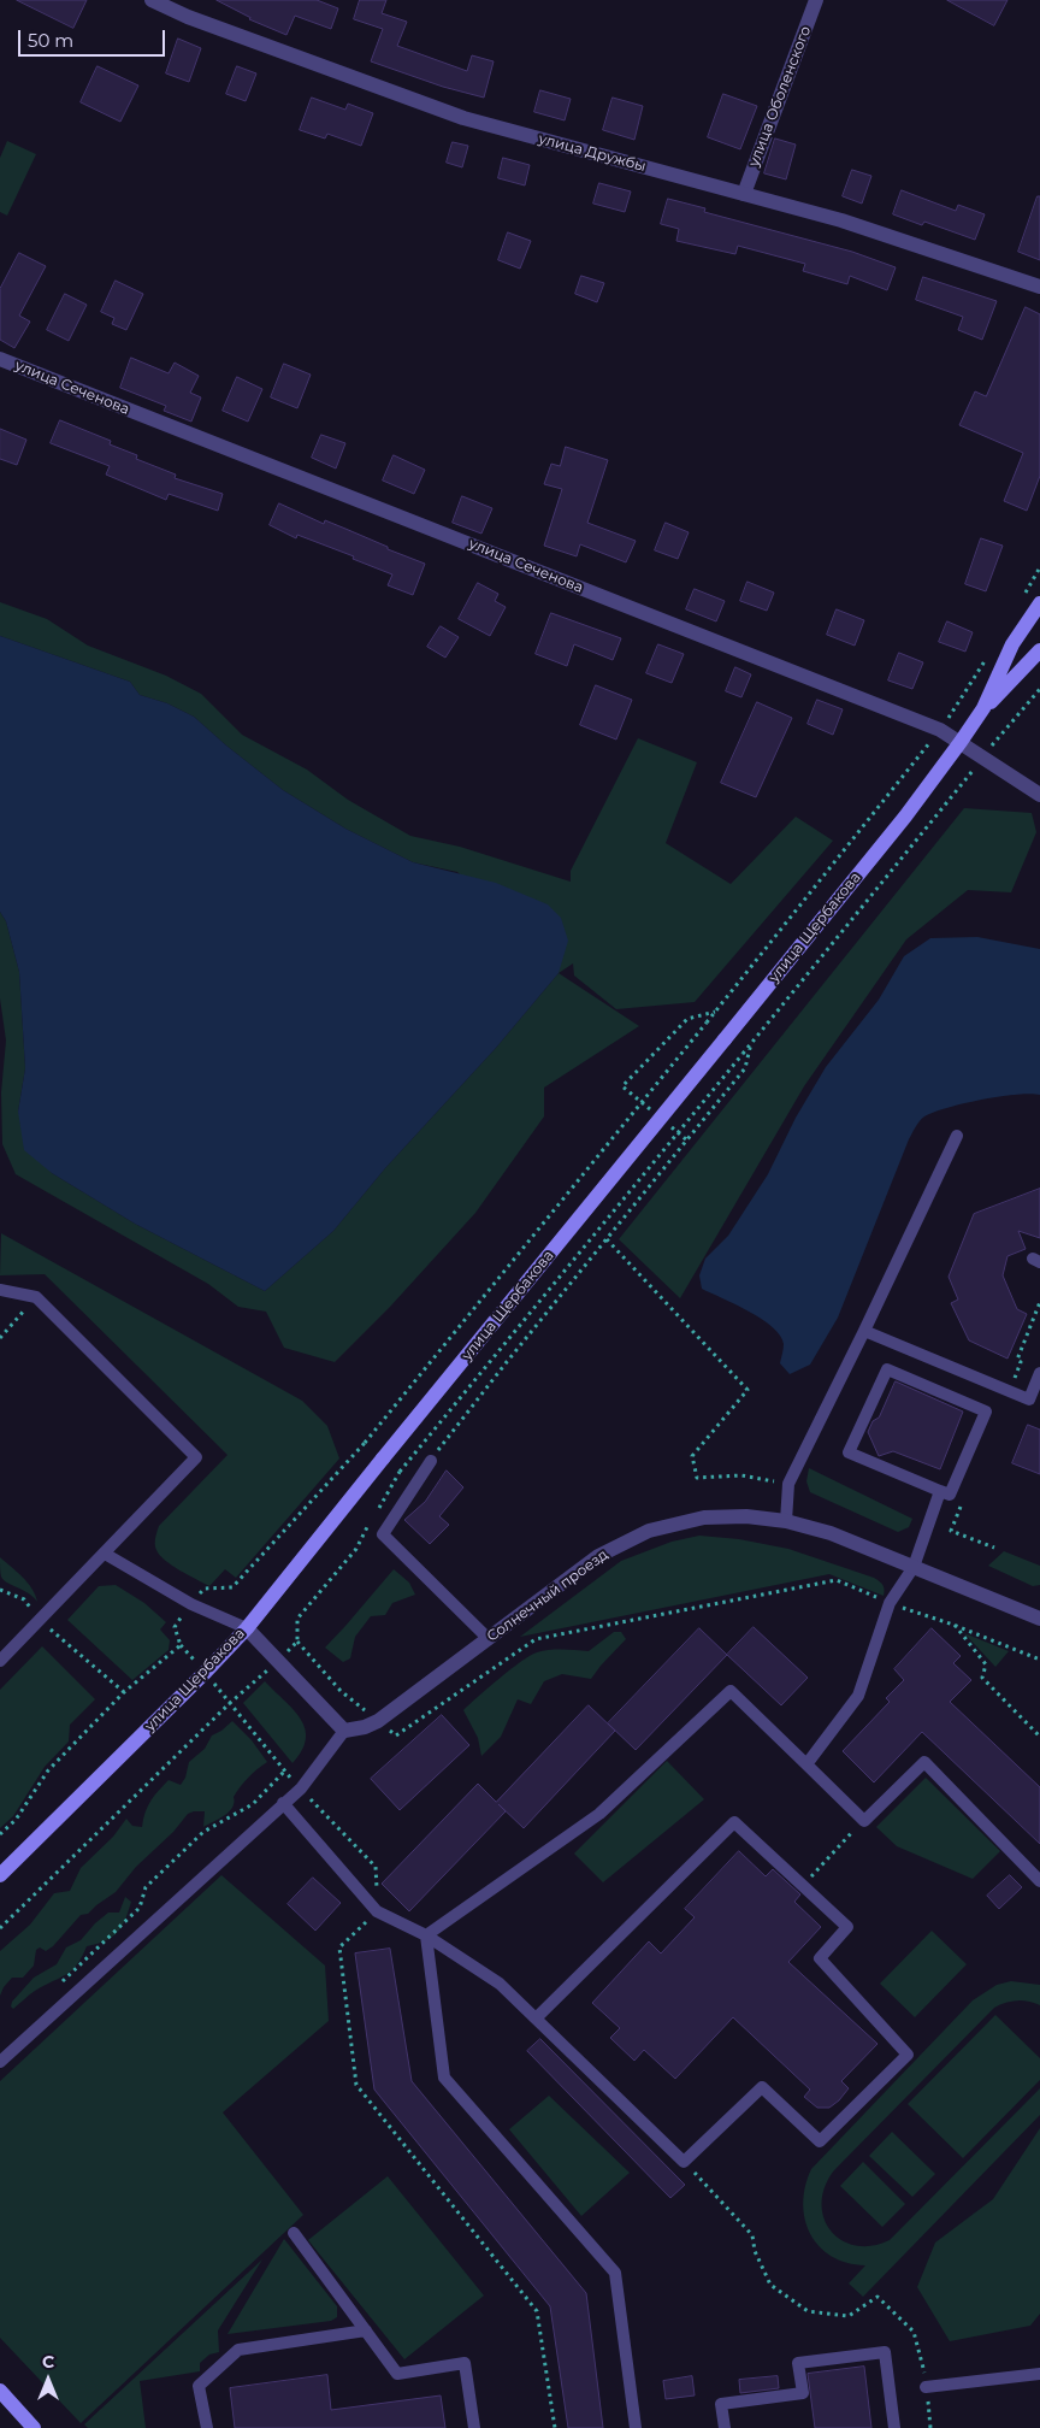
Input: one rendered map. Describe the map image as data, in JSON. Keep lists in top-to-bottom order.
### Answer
{
  "streets": {
    "main road": ["улица Щербакова"],
    "street": [
      "улица Оболенского",
      "улица Дружбы",
      "улица Сеченова",
      "Солнечный проезд"
    ]
  },
  "crossings": [
    ["улица Оболенского", "улица Дружбы"],
    ["улица Сеченова", "улица Щербакова"]
  ],
  "scale_bar": "50 m",
  "north": "top"
}
